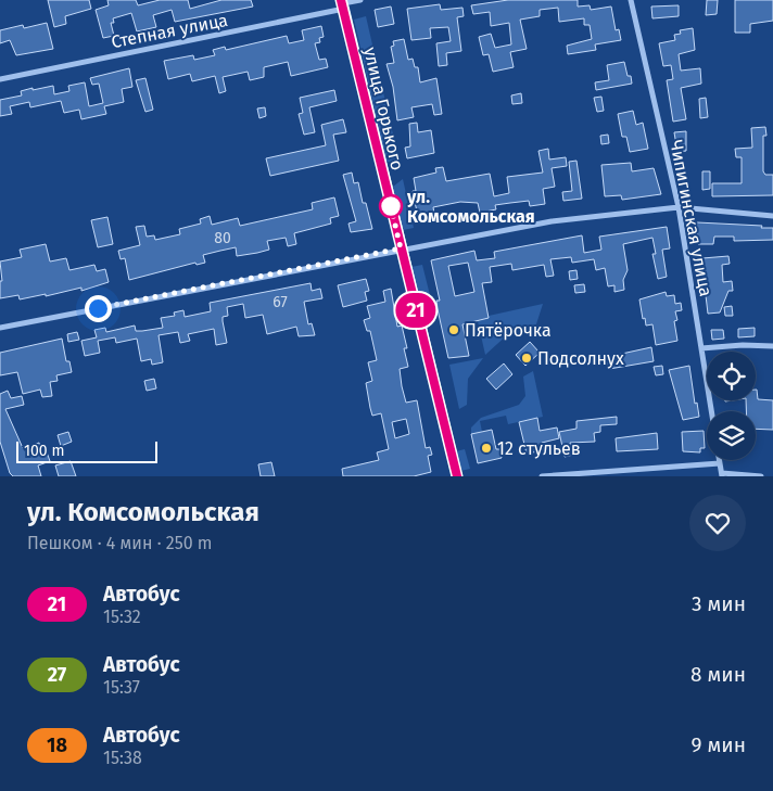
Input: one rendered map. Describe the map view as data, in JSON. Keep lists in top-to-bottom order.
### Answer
{
  "streets": {
    "main road": ["улица Горького"],
    "street": ["Степная улица", "Чипигинская улица"]
  },
  "crossings": [
    ["Степная улица", "улица Горького"]
  ],
  "places": [
    "ул. Комсомольская",
    "Пятёрочка",
    "Подсолнух",
    "12 стульев"
  ],
  "lines": ["bus line 21"],
  "house_numbers": ["80", "67"],
  "scale_bar": "100 m",
  "page": {
    "on_map": "21",
    "scale": "100 m",
    "heading": ["ул. Комсомольская", "Пешком · 4 мин · 250 m"],
    "list": [
      {
        "mark": "21",
        "name": "Автобус",
        "note": "15:32",
        "value": "3 мин"
      },
      {
        "mark": "27",
        "name": "Автобус",
        "note": "15:37",
        "value": "8 мин"
      },
      {
        "mark": "18",
        "name": "Автобус",
        "note": "15:38",
        "value": "9 мин"
      }
    ]
  }
}
